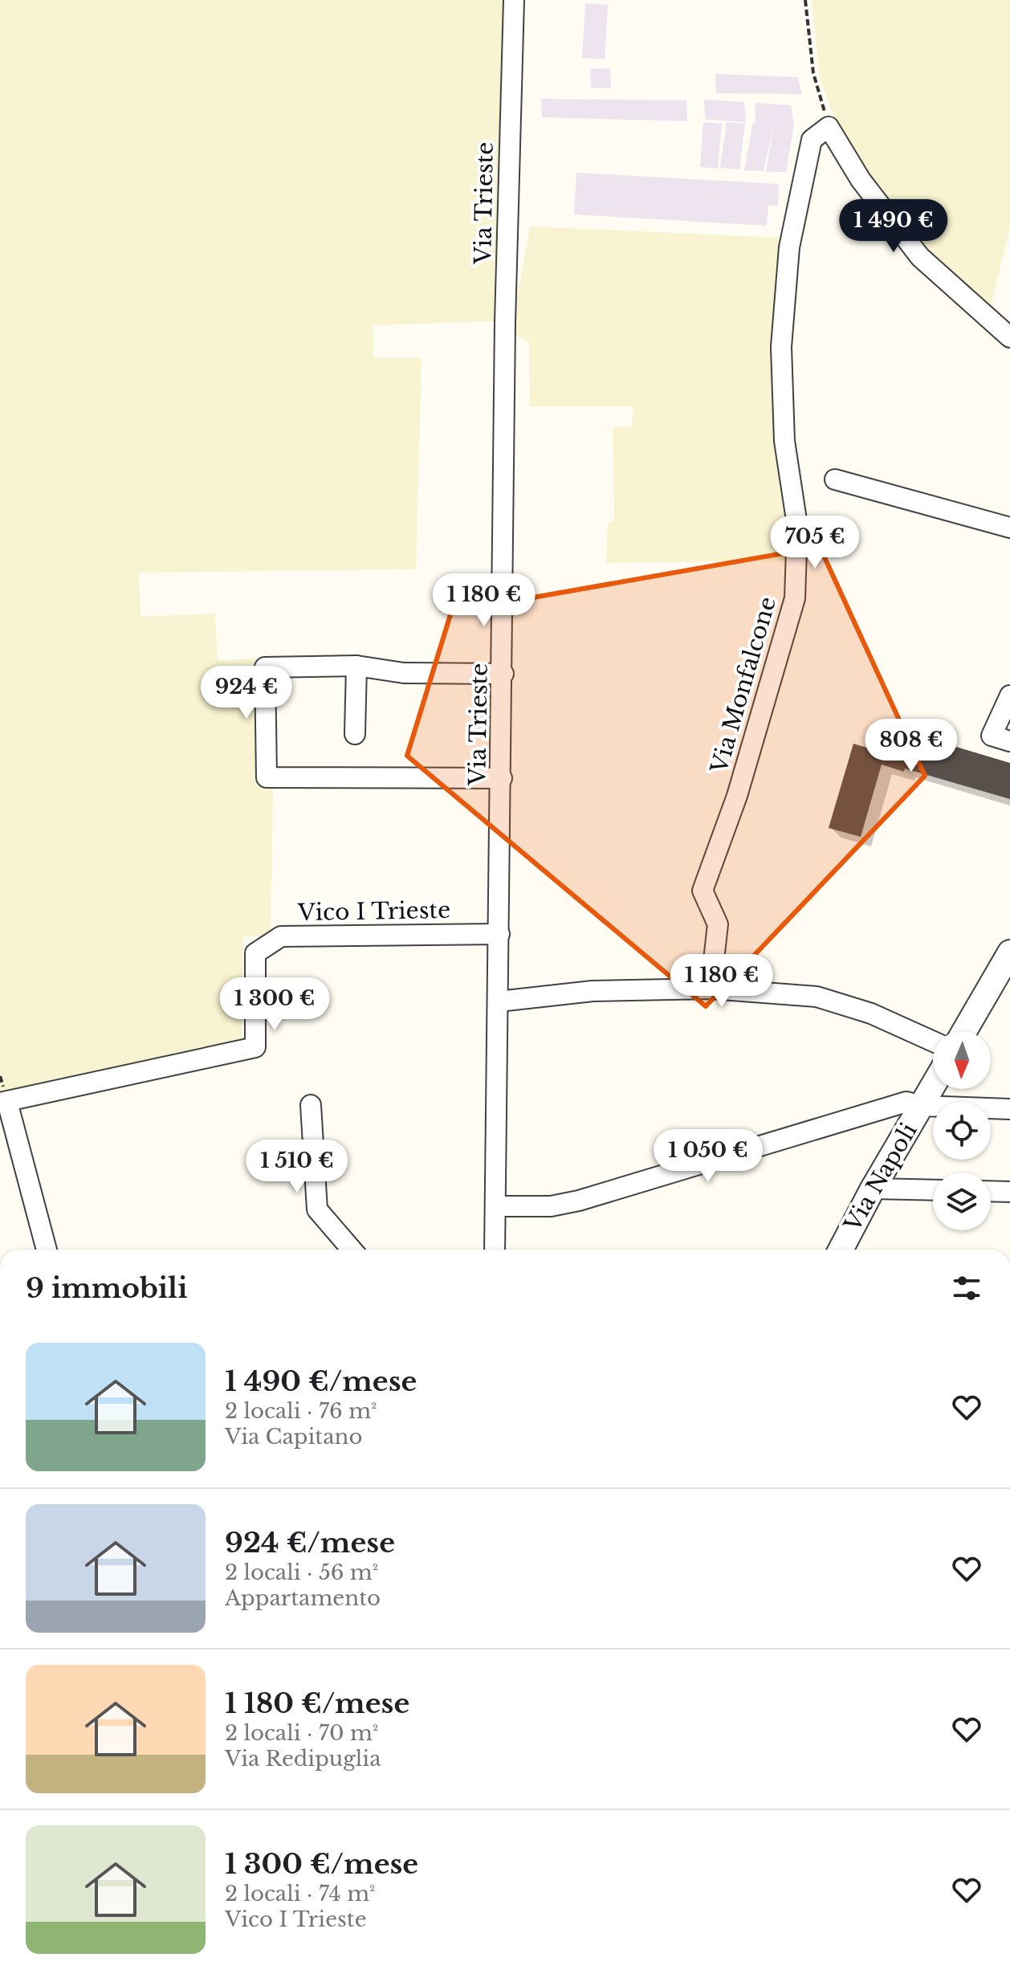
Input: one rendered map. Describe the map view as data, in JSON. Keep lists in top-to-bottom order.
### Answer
{
  "streets": {
    "street": [
      "Via Trieste",
      "Via Monfalcone",
      "Vico I Trieste",
      "Via Napoli"
    ]
  },
  "crossings": [
    ["Via Trieste", "Vico I Trieste"]
  ],
  "north": "bottom",
  "page": {
    "price": [
      "1 490 €",
      "705 €",
      "1 180 €",
      "924 €",
      "808 €",
      "1 180 €",
      "1 300 €",
      "1 050 €",
      "1 510 €"
    ],
    "heading": "9 immobili",
    "list": [
      {
        "name": "1 490 €/mese",
        "note": "2 locali · 76 m² · Via Capitano"
      },
      {
        "name": "924 €/mese",
        "note": "2 locali · 56 m² · Appartamento"
      },
      {
        "name": "1 180 €/mese",
        "note": "2 locali · 70 m² · Via Redipuglia"
      },
      {
        "name": "1 300 €/mese",
        "note": "2 locali · 74 m² · Vico I Trieste"
      }
    ]
  }
}
